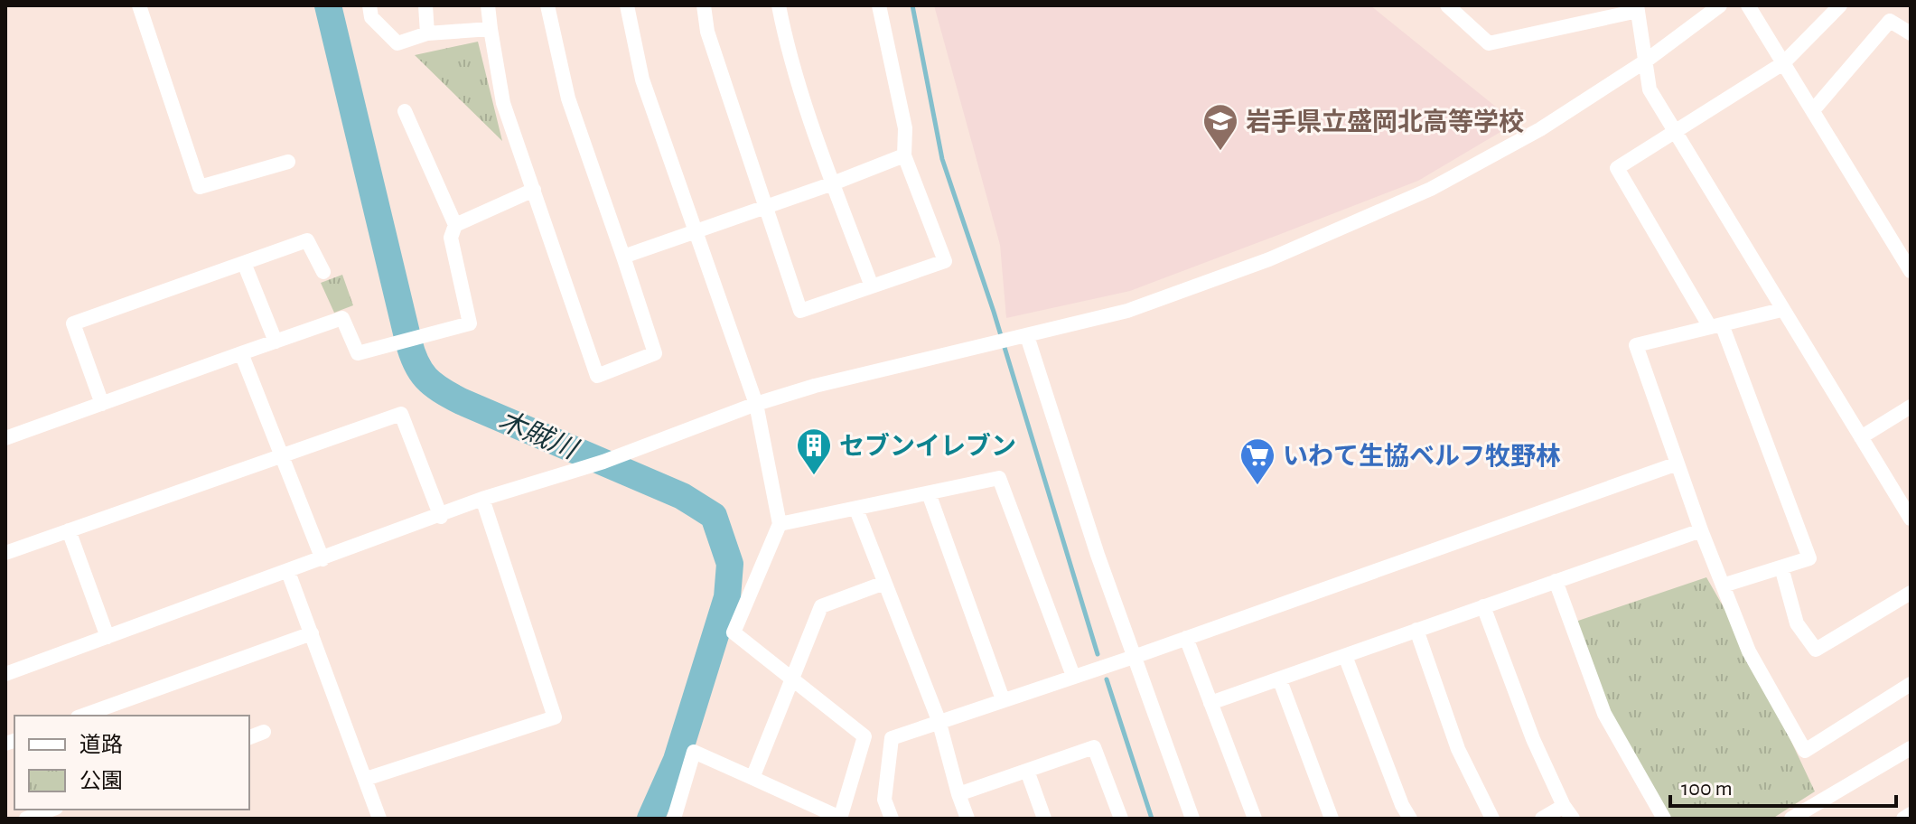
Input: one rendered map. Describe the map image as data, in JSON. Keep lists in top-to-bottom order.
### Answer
{
  "water": ["木賊川"],
  "places": {
    "school or university": ["岩手県立盛岡北高等学校"],
    "building": ["セブンイレブン"],
    "supermarket": ["いわて生協ベルフ牧野林"]
  },
  "legend": ["道路", "公園"],
  "scale_bar": "100 m"
}
